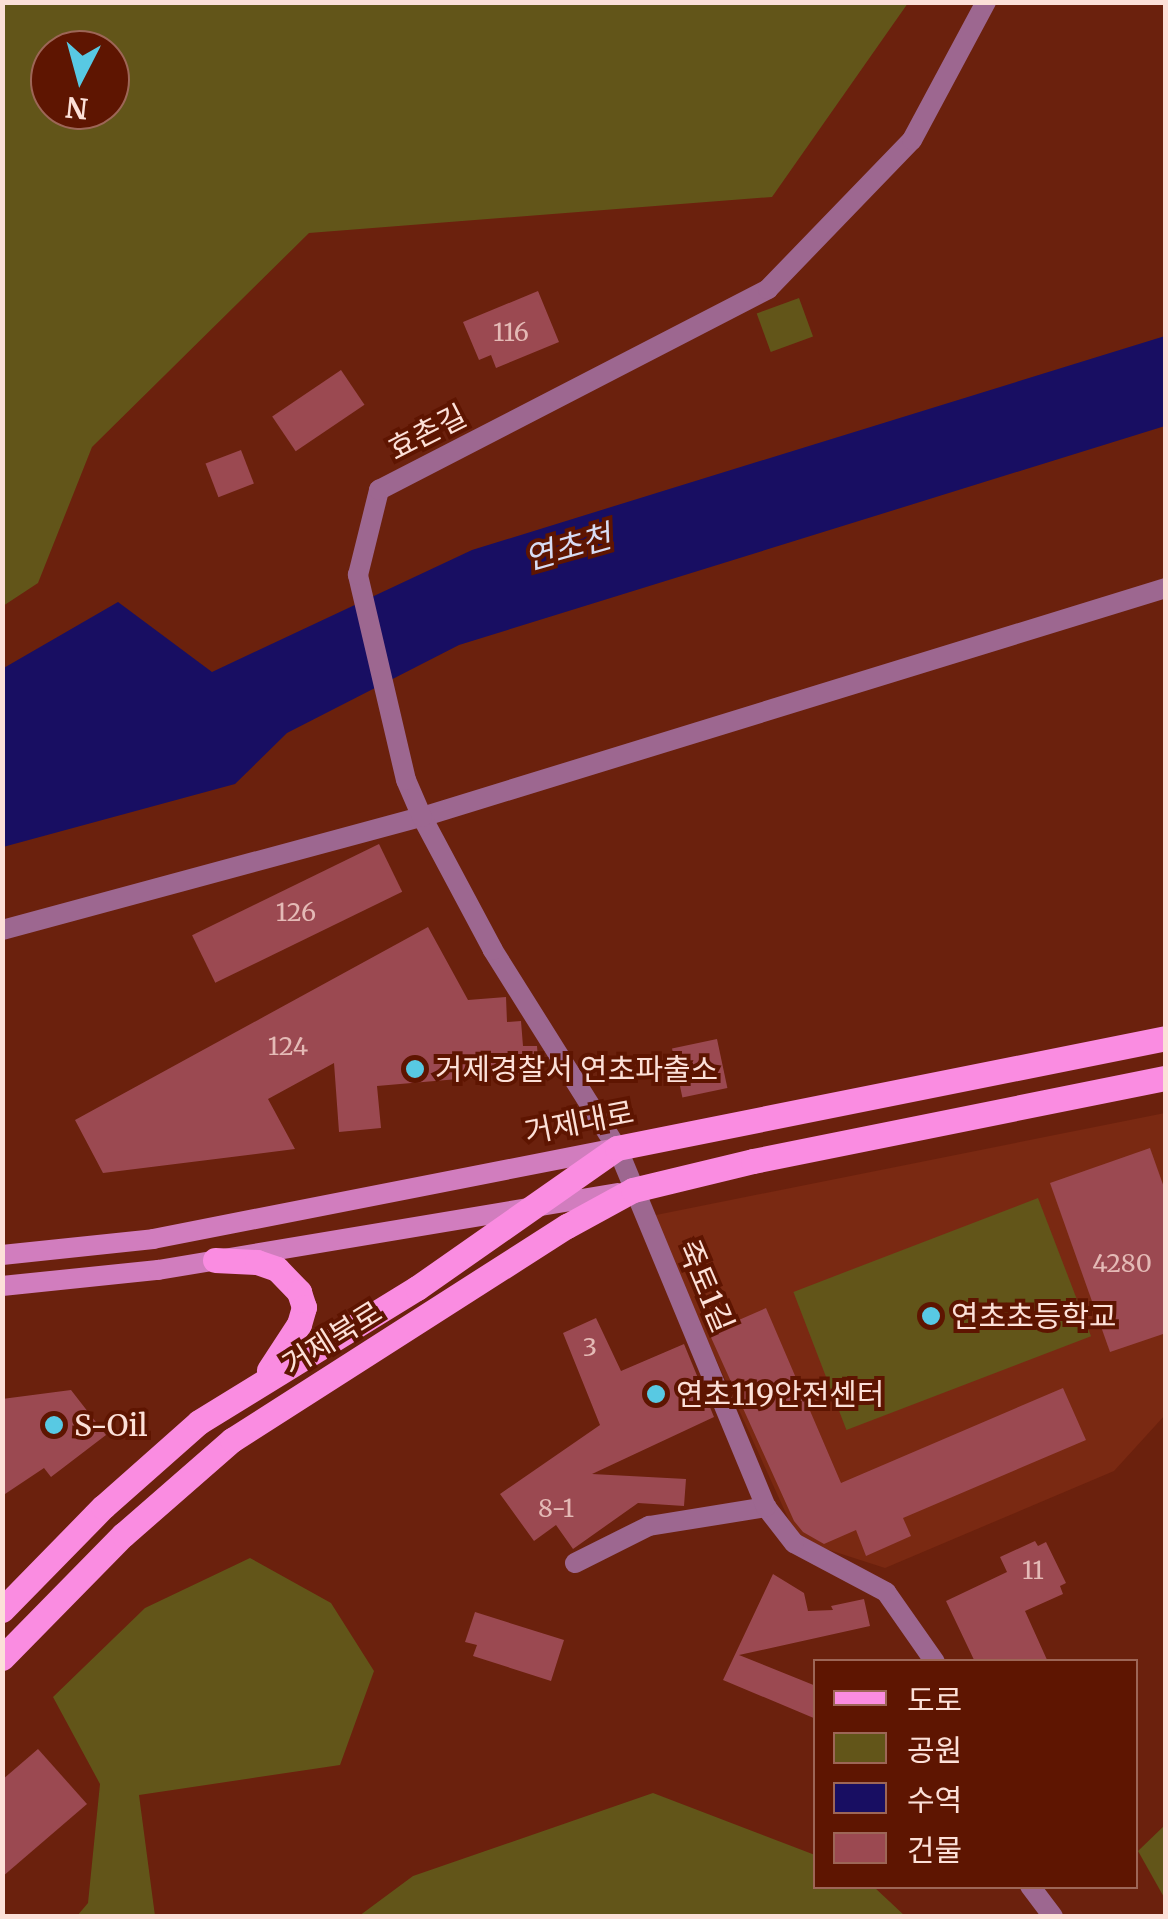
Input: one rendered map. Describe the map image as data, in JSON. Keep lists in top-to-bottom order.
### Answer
{
  "streets": {
    "main road": ["거제대로", "거제북로"],
    "street": ["효촌길", "죽토1길"]
  },
  "crossings": [
    ["효촌길", "거제대로"],
    ["효촌길", "죽토1길"],
    ["효촌길", "거제북로"],
    ["거제대로", "죽토1길"],
    ["거제대로", "거제북로"],
    ["죽토1길", "거제북로"]
  ],
  "water": ["연초천"],
  "places": [
    "거제경찰서 연초파출소",
    "연초초등학교",
    "연초119안전센터",
    "S-Oil"
  ],
  "house_numbers": [
    "116",
    "126",
    "124",
    "4280",
    "3",
    "8-1",
    "11"
  ],
  "legend": [
    "도로",
    "공원",
    "수역",
    "건물"
  ],
  "north": "bottom"
}
